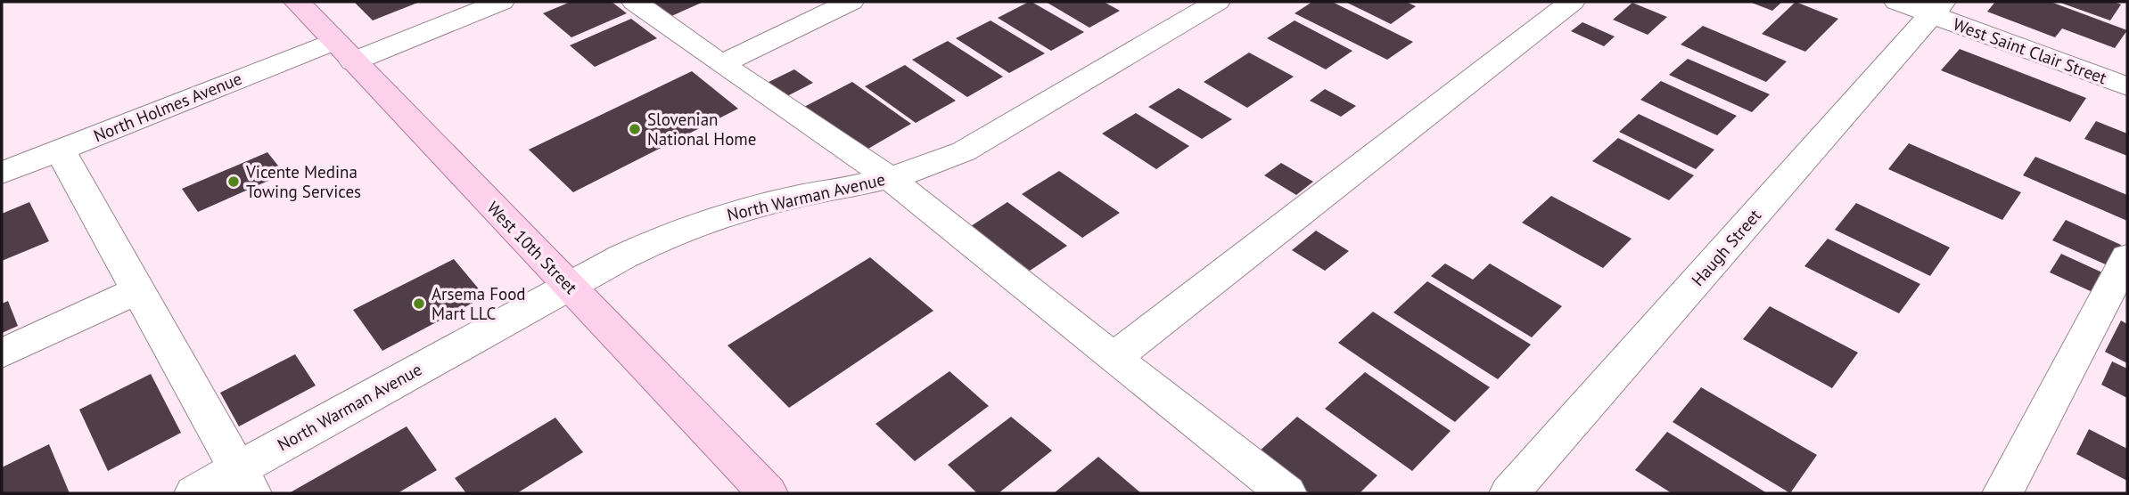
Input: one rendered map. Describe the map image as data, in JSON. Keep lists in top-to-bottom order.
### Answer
{
  "streets": {
    "main road": ["West 10th Street"],
    "street": [
      "West Saint Clair Street",
      "North Holmes Avenue",
      "North Warman Avenue",
      "Haugh Street"
    ]
  },
  "crossings": [
    ["West Saint Clair Street", "Haugh Street"],
    ["North Holmes Avenue", "West 10th Street"],
    ["North Warman Avenue", "West 10th Street"]
  ],
  "places": ["Slovenian National Home", "Vicente Medina Towing Services", "Arsema Food Mart LLC"]
}
